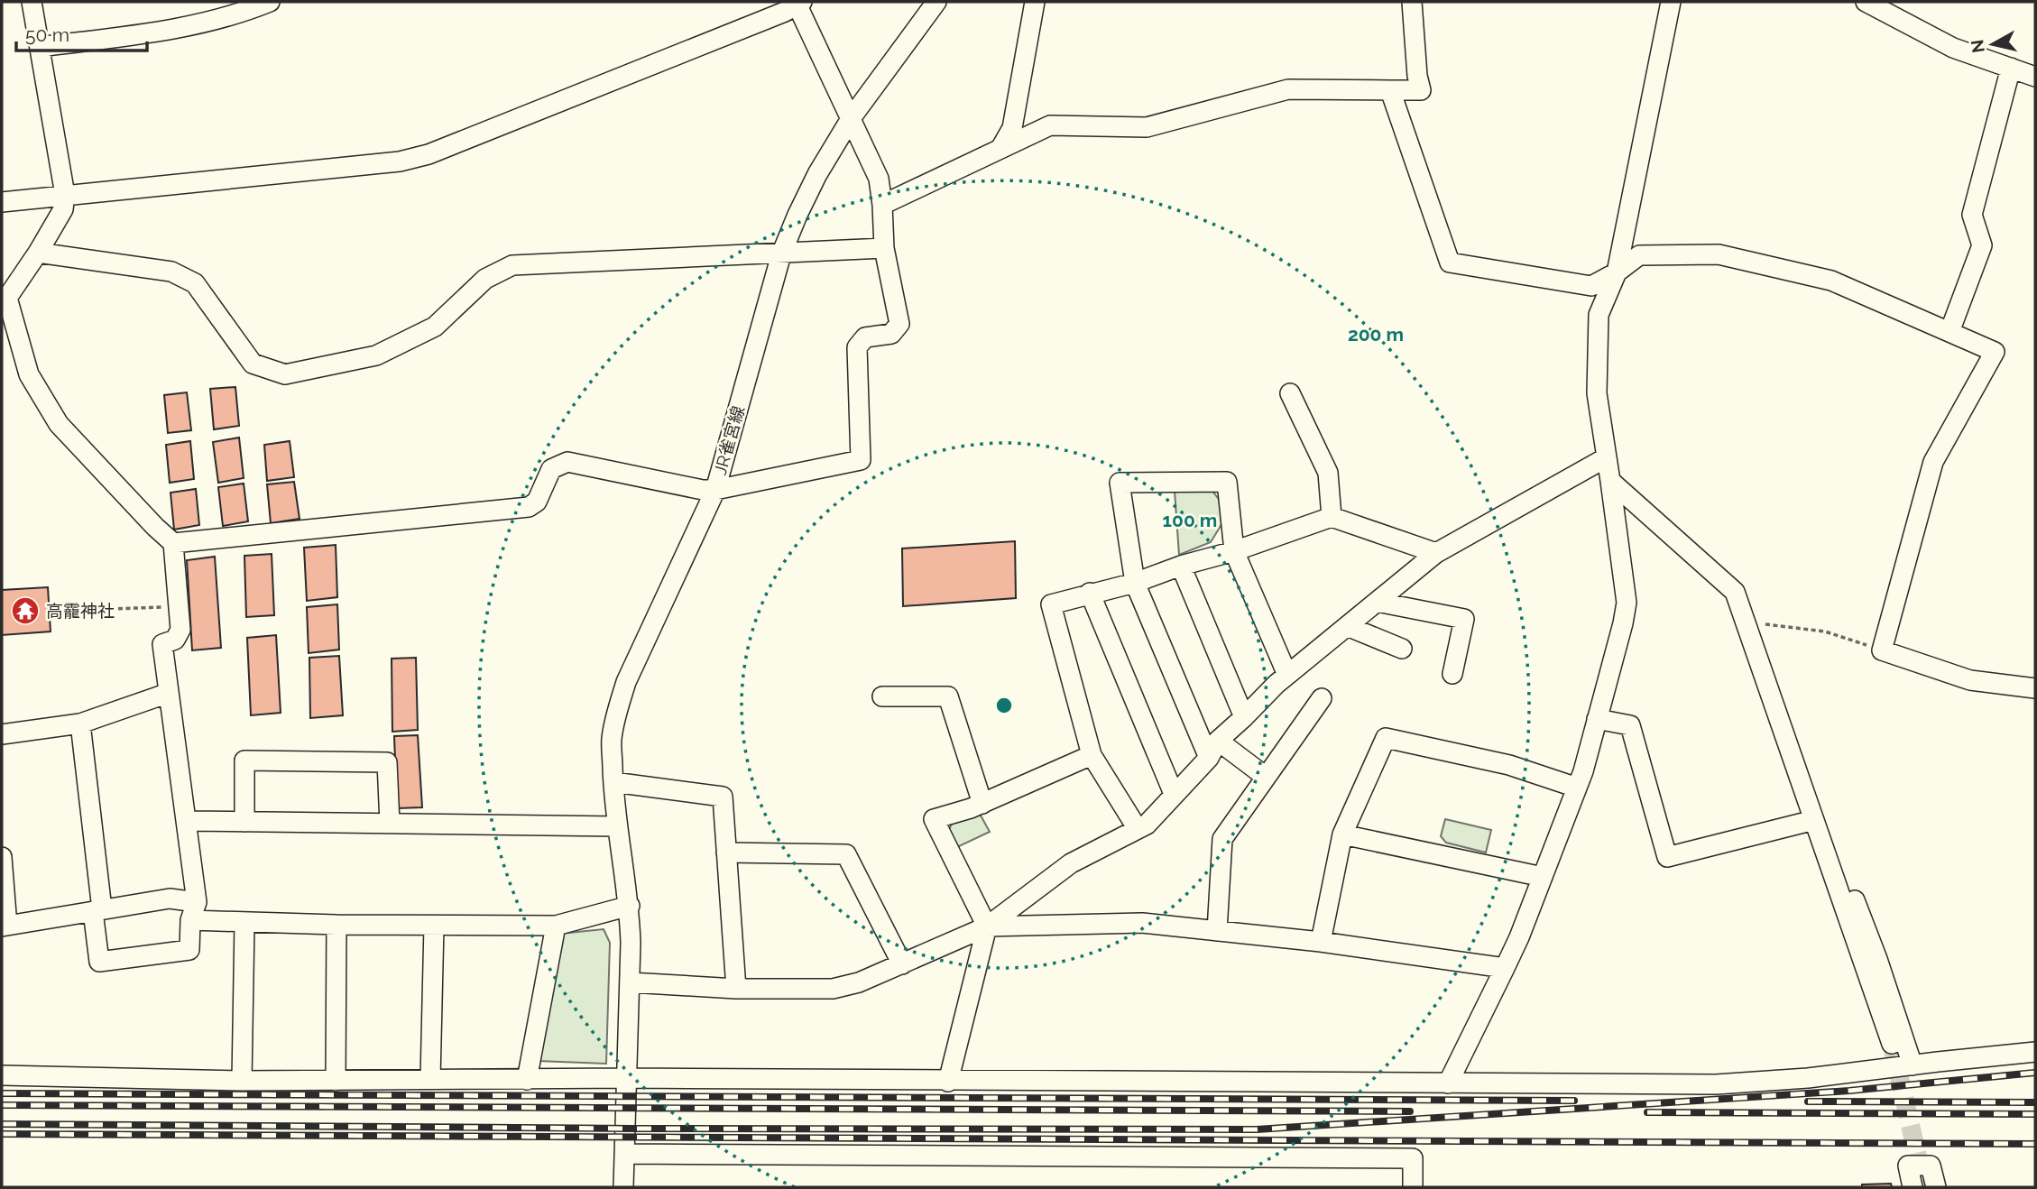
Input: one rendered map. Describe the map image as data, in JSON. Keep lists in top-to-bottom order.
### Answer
{
  "streets": {
    "street": ["JR雀宮線"]
  },
  "places": {
    "temple": ["高靇神社"]
  },
  "scale_bar": "50 m",
  "north": "left",
  "rings": ["200 m", "100 m"]
}
